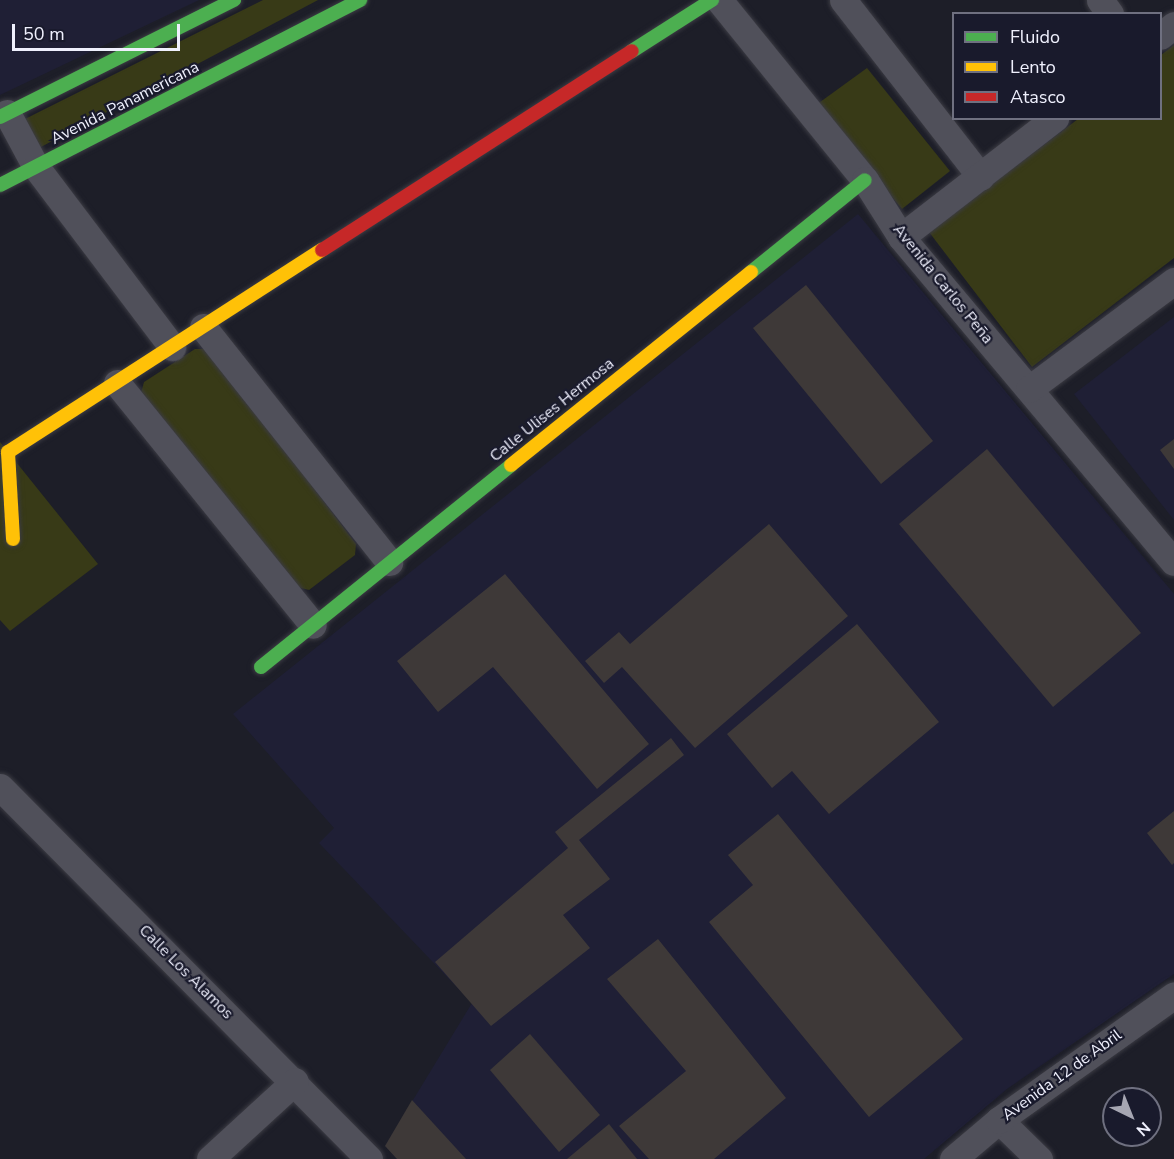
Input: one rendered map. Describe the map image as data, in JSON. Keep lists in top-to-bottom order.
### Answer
{
  "streets": {
    "street": [
      "Avenida Panamericana",
      "Avenida Carlos Peña",
      "Calle Ulises Hermosa",
      "Calle Los Alamos",
      "Avenida 12 de Abril"
    ]
  },
  "crossings": [
    ["Avenida Carlos Peña", "Calle Ulises Hermosa"]
  ],
  "legend": ["Fluido", "Lento", "Atasco"],
  "scale_bar": "50 m",
  "north": "bottom right"
}
